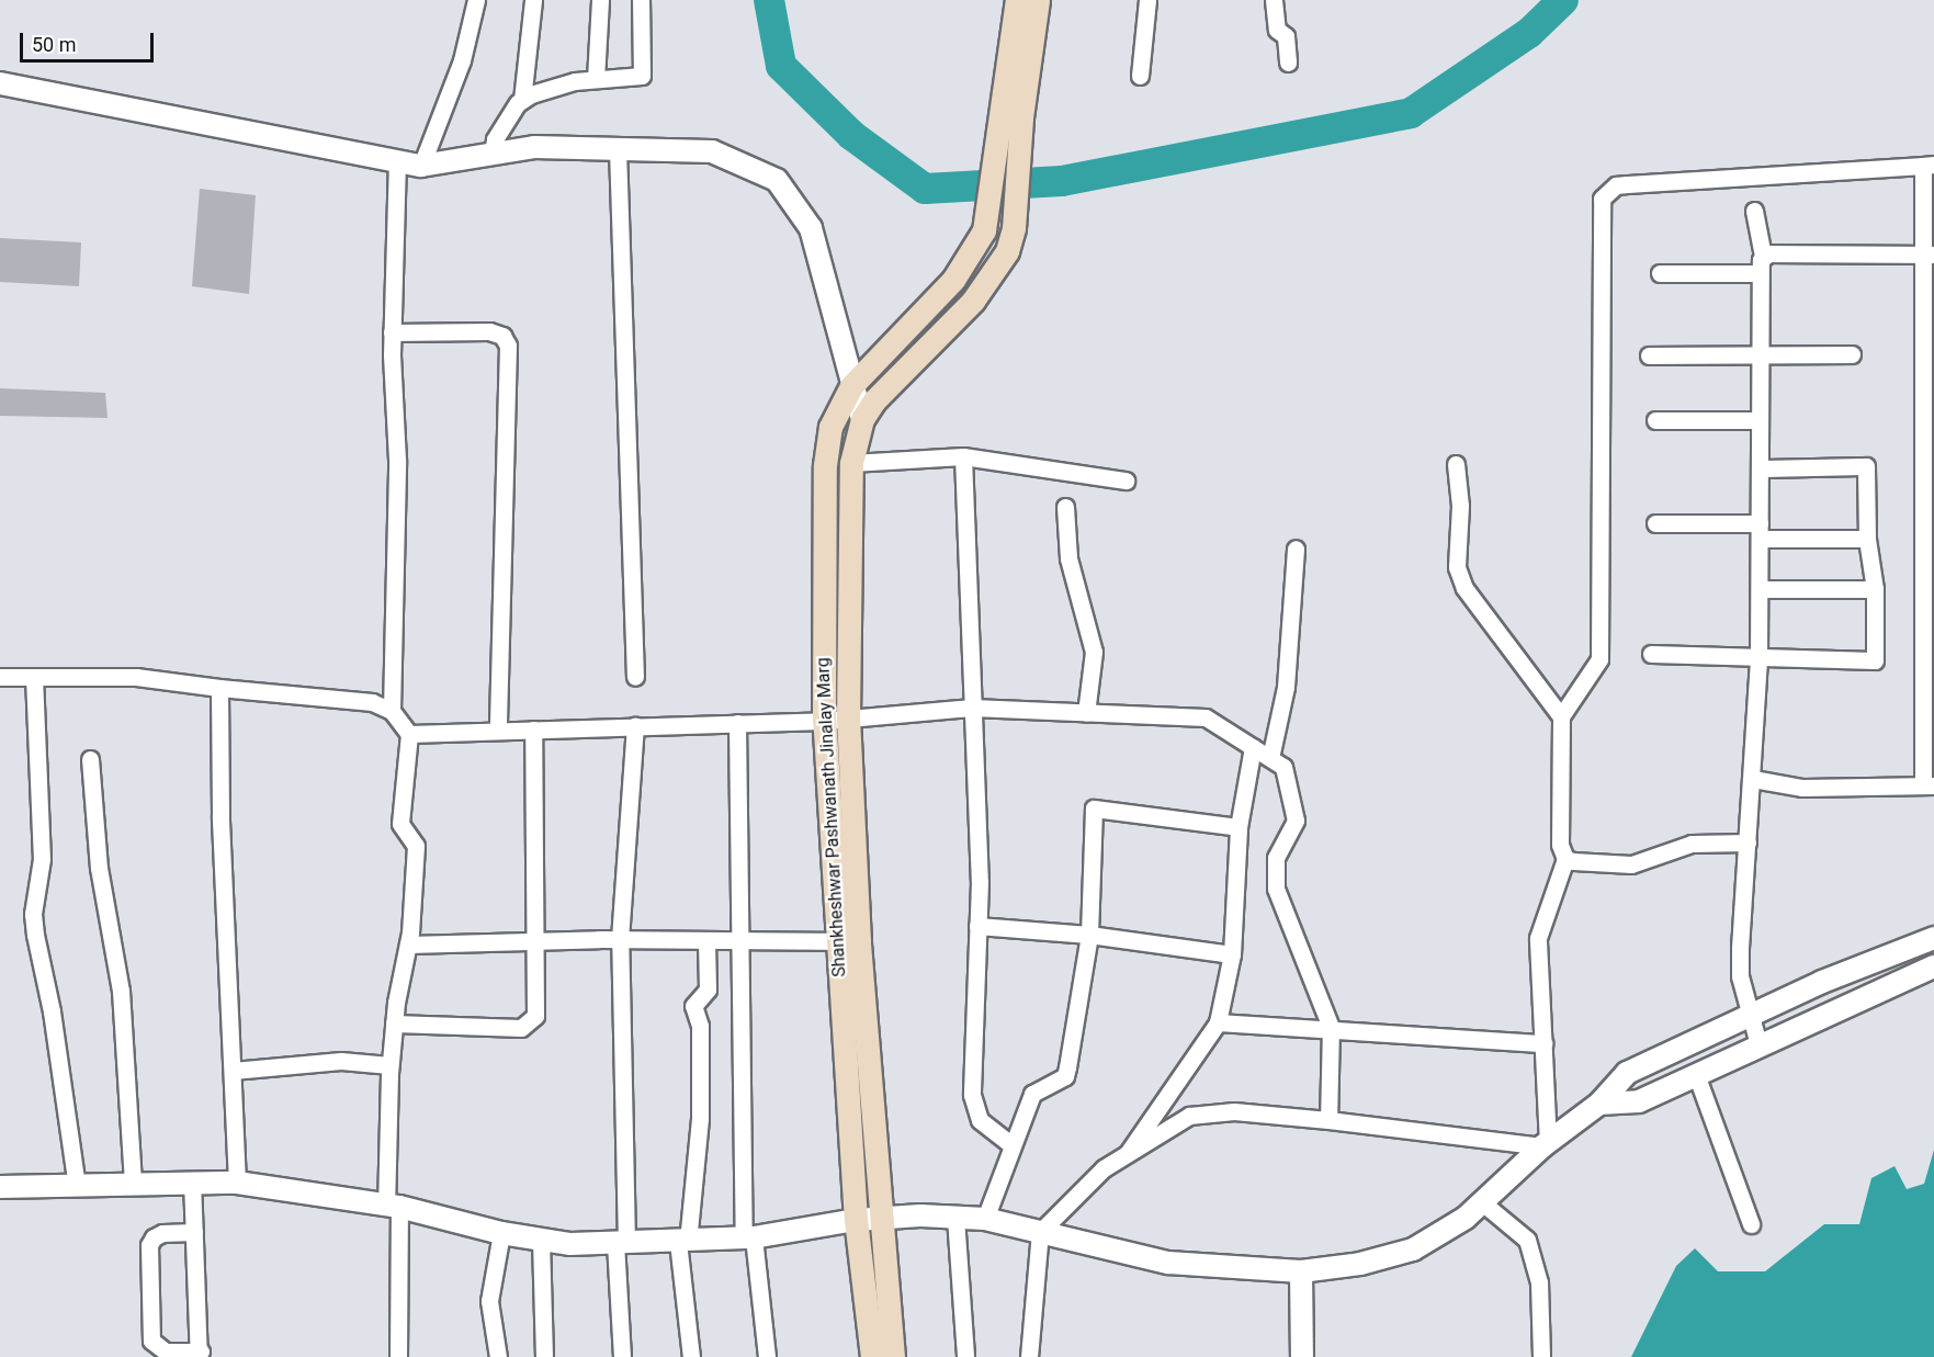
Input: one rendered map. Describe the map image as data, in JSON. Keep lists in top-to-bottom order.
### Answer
{
  "streets": {
    "main road": ["Shankheshwar Pashwanath Jinalay Marg"]
  },
  "scale_bar": "50 m"
}
